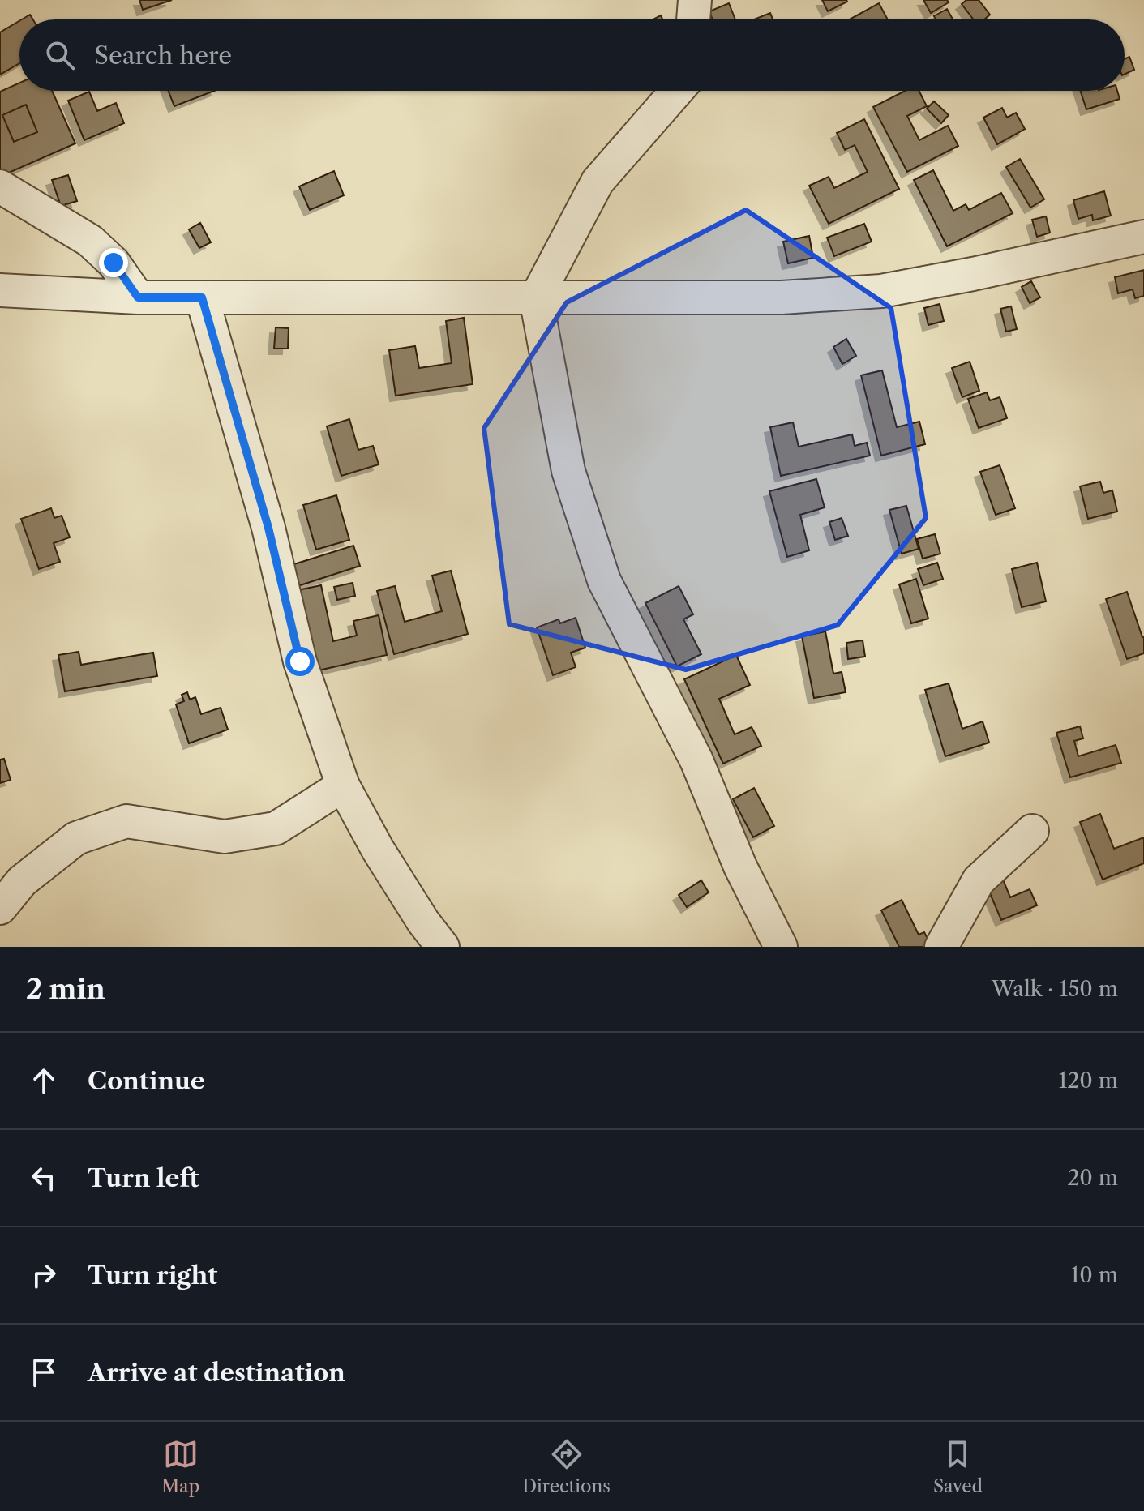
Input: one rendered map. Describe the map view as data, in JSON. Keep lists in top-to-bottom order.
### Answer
{
  "page": {
    "search": "Search here",
    "heading": ["2 min", "Walk · 150 m"],
    "list": [
      ["Continue", "120 m"],
      ["Turn left", "20 m"],
      ["Turn right", "10 m"],
      "Arrive at destination"
    ],
    "nav": ["Map", "Directions", "Saved"]
  }
}
